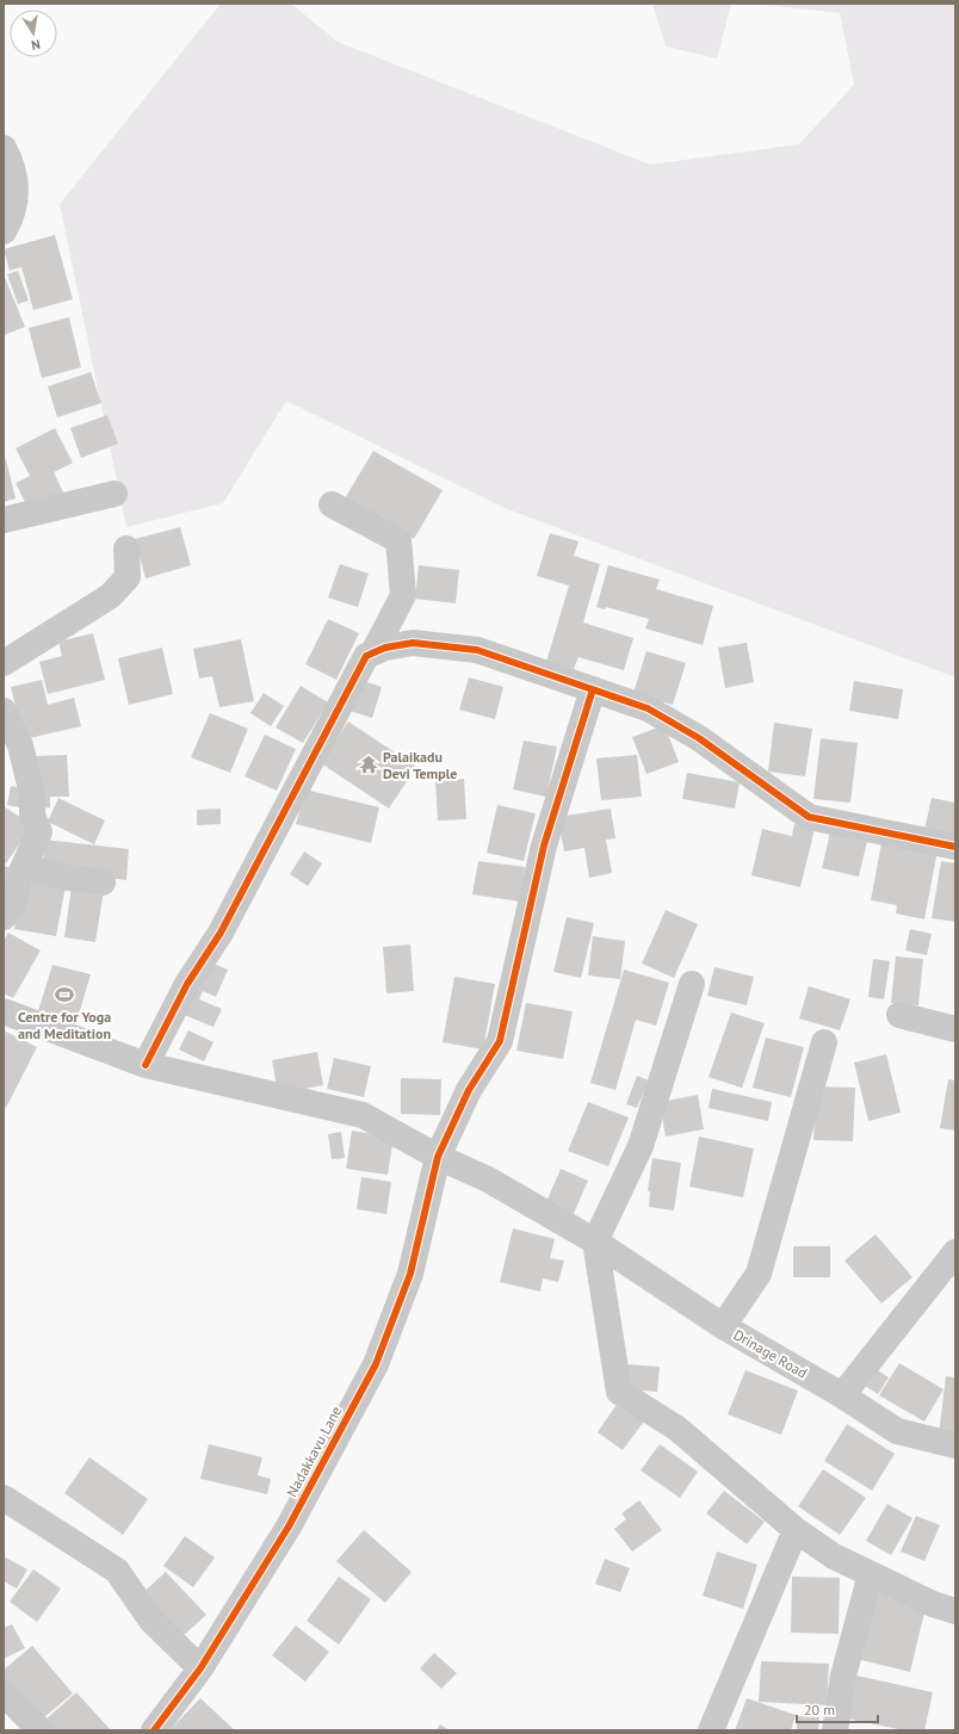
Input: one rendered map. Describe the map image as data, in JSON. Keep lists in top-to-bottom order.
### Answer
{
  "streets": {
    "street": ["Drinage Road", "Nadakkavu Lane"]
  },
  "crossings": [
    ["Drinage Road", "Nadakkavu Lane"]
  ],
  "places": {
    "temple": ["Palaikadu Devi Temple"],
    "sports": ["Centre for Yoga and Meditation"]
  },
  "scale_bar": "20 m",
  "north": "bottom"
}
